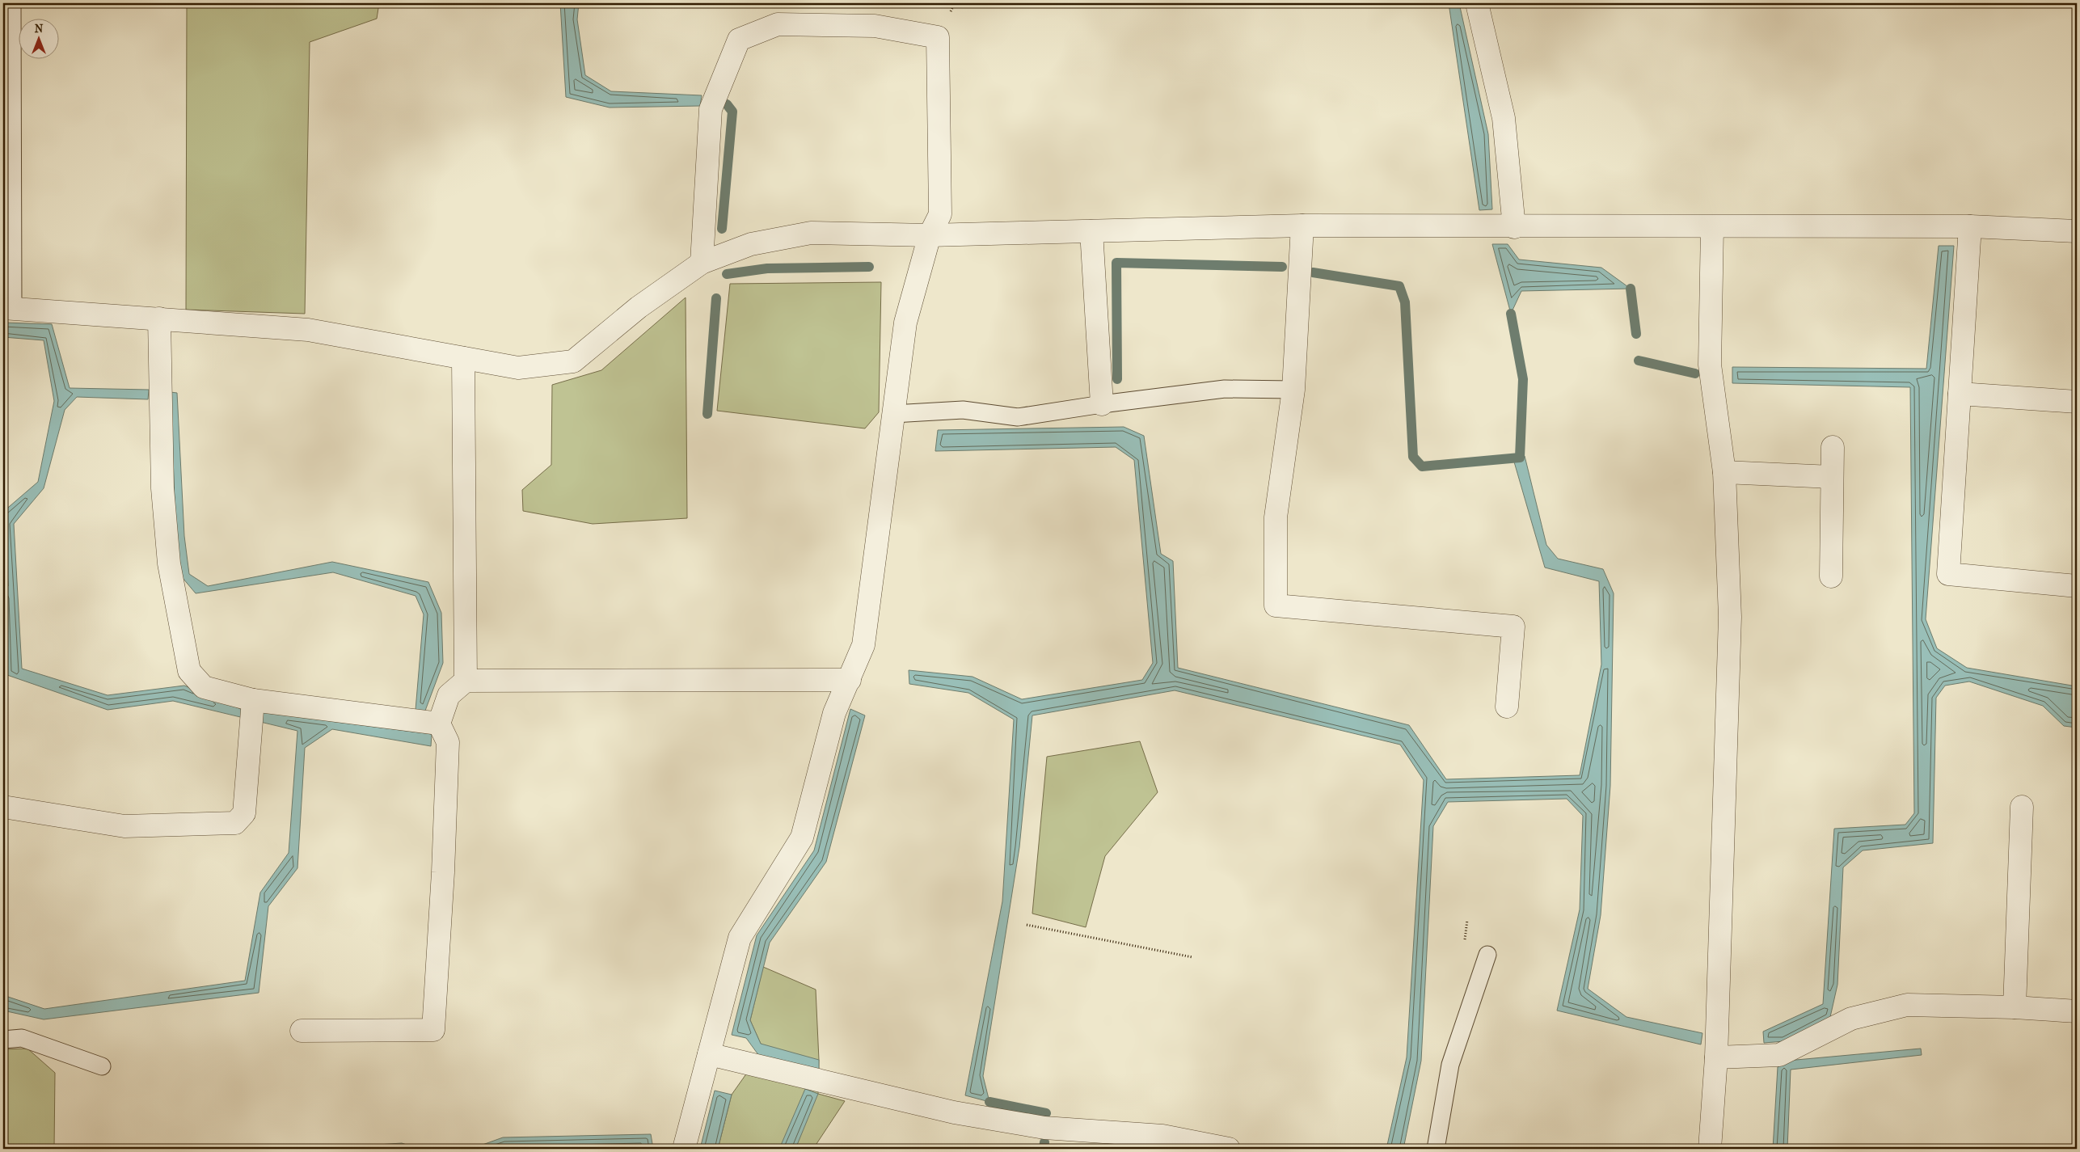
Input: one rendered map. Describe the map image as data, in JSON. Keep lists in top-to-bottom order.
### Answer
{
  "north": "top"
}
